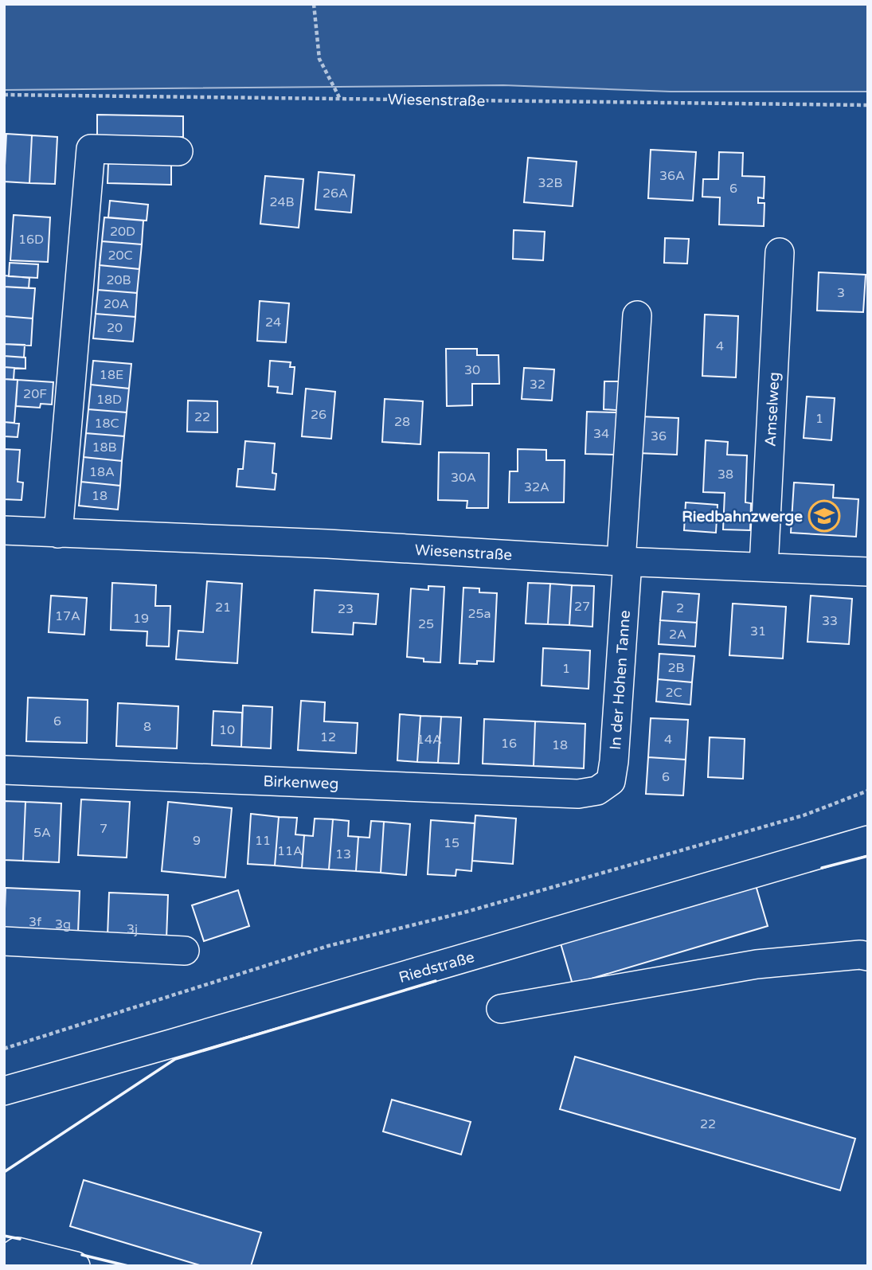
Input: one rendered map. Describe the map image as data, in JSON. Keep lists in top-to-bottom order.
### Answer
{
  "streets": {
    "street": [
      "Wiesenstraße",
      "Amselweg",
      "In der Hohen Tanne",
      "Birkenweg",
      "Riedstraße"
    ]
  },
  "crossings": [
    ["Wiesenstraße", "Amselweg"],
    ["Wiesenstraße", "In der Hohen Tanne"],
    ["In der Hohen Tanne", "Birkenweg"]
  ],
  "places": {
    "school or university": ["Riedbahnzwerge"]
  },
  "house_numbers": [
    "36A",
    "32B",
    "6",
    "26A",
    "24B",
    "20D",
    "16D",
    "20C",
    "20B",
    "3",
    "20A",
    "24",
    "20",
    "4",
    "30",
    "18E",
    "32",
    "20F",
    "18D",
    "26",
    "22",
    "1",
    "28",
    "18C",
    "34",
    "36",
    "18B",
    "18A",
    "38",
    "30A",
    "32A",
    "18",
    "27",
    "21",
    "2",
    "23",
    "25a",
    "17A",
    "19",
    "33",
    "25",
    "31",
    "2A",
    "2B",
    "1",
    "2C",
    "6",
    "8",
    "10",
    "12",
    "14A",
    "4",
    "16",
    "18",
    "6",
    "7",
    "5A",
    "9",
    "11",
    "15",
    "11A",
    "13",
    "3f",
    "3g",
    "3j",
    "22"
  ]
}
